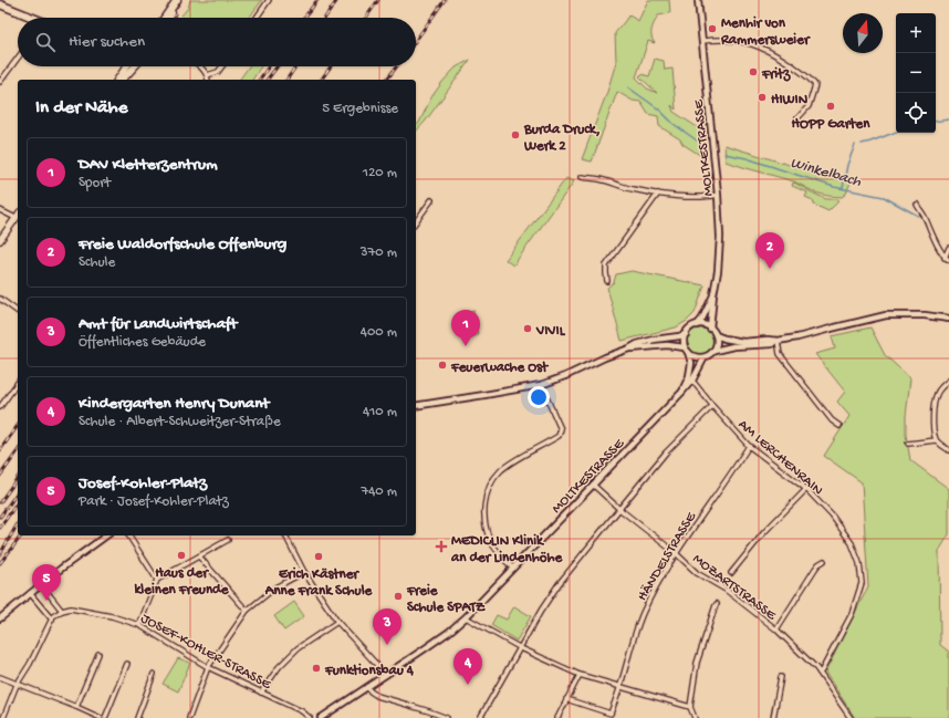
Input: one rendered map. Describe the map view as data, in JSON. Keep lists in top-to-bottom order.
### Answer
{
  "streets": {
    "street": [
      "MOLTKESTRASSE",
      "AM LERCHENRAIN",
      "HÄNDELSTRASSE",
      "MOZARTSTRASSE",
      "JOSEF-KOHLER-STRASSE"
    ]
  },
  "crossings": [
    ["MOLTKESTRASSE", "AM LERCHENRAIN"],
    ["MOLTKESTRASSE", "MOZARTSTRASSE"],
    ["AM LERCHENRAIN", "HÄNDELSTRASSE"],
    ["AM LERCHENRAIN", "MOZARTSTRASSE"],
    ["HÄNDELSTRASSE", "MOZARTSTRASSE"]
  ],
  "water": ["Winkelbach"],
  "places": {
    "other": [
      "Menhir von Rammersweier",
      "Fritz",
      "HIWIN",
      "HOPP Garten",
      "Burda Druck, Werk 2",
      "VIVIL",
      "Feuerwache Ost",
      "Haus der kleinen Freunde",
      "Erich Kästner Anne Frank Schule",
      "Freie Schule SPATZ",
      "Funktionsbau 4"
    ],
    "health": ["MEDICLIN Klinik an der Lindenhöhe"]
  },
  "north": "top",
  "page": {
    "map_buttons": ["+", "−"],
    "search": "Hier suchen",
    "heading": ["In der Nähe", "5 Ergebnisse"],
    "list": [
      {
        "mark": "1",
        "name": "DAV Kletterzentrum",
        "note": "Sport",
        "value": "120 m"
      },
      {
        "mark": "2",
        "name": "Freie Waldorfschule Offenburg",
        "note": "Schule",
        "value": "370 m"
      },
      {
        "mark": "3",
        "name": "Amt für Landwirtschaft",
        "note": "Öffentliches Gebäude",
        "value": "400 m"
      },
      {
        "mark": "4",
        "name": "Kindergarten Henry Dunant",
        "note": "Schule · Albert-Schweitzer-Straße",
        "value": "410 m"
      },
      {
        "mark": "5",
        "name": "Josef-Kohler-Platz",
        "note": "Park · Josef-Kohler-Platz",
        "value": "740 m"
      }
    ],
    "pins": [
      "2",
      "1",
      "5",
      "3",
      "4"
    ]
  }
}
